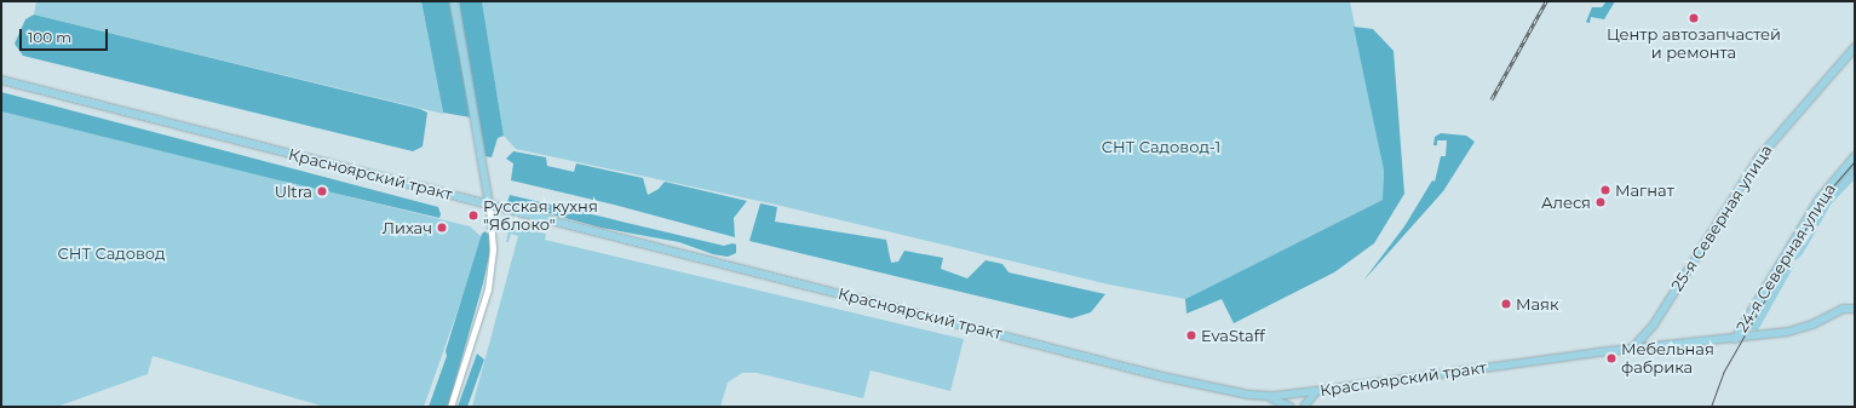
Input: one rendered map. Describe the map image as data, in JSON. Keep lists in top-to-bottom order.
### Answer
{
  "streets": {
    "main road": ["Красноярский тракт", "25-я Северная улица", "24-я Северная улица"]
  },
  "crossings": [
    ["Красноярский тракт", "25-я Северная улица"],
    ["Красноярский тракт", "24-я Северная улица"]
  ],
  "parks": ["СНТ Садовод-1", "СНТ Садовод"],
  "places": [
    "Центр автозапчастей и ремонта",
    "Магнат",
    "Ultra",
    "Алеся",
    "Русская кухня \"Яблоко\"",
    "Лихач",
    "Маяк",
    "EvaStaff",
    "Мебельная фабрика"
  ],
  "scale_bar": "100 m"
}
